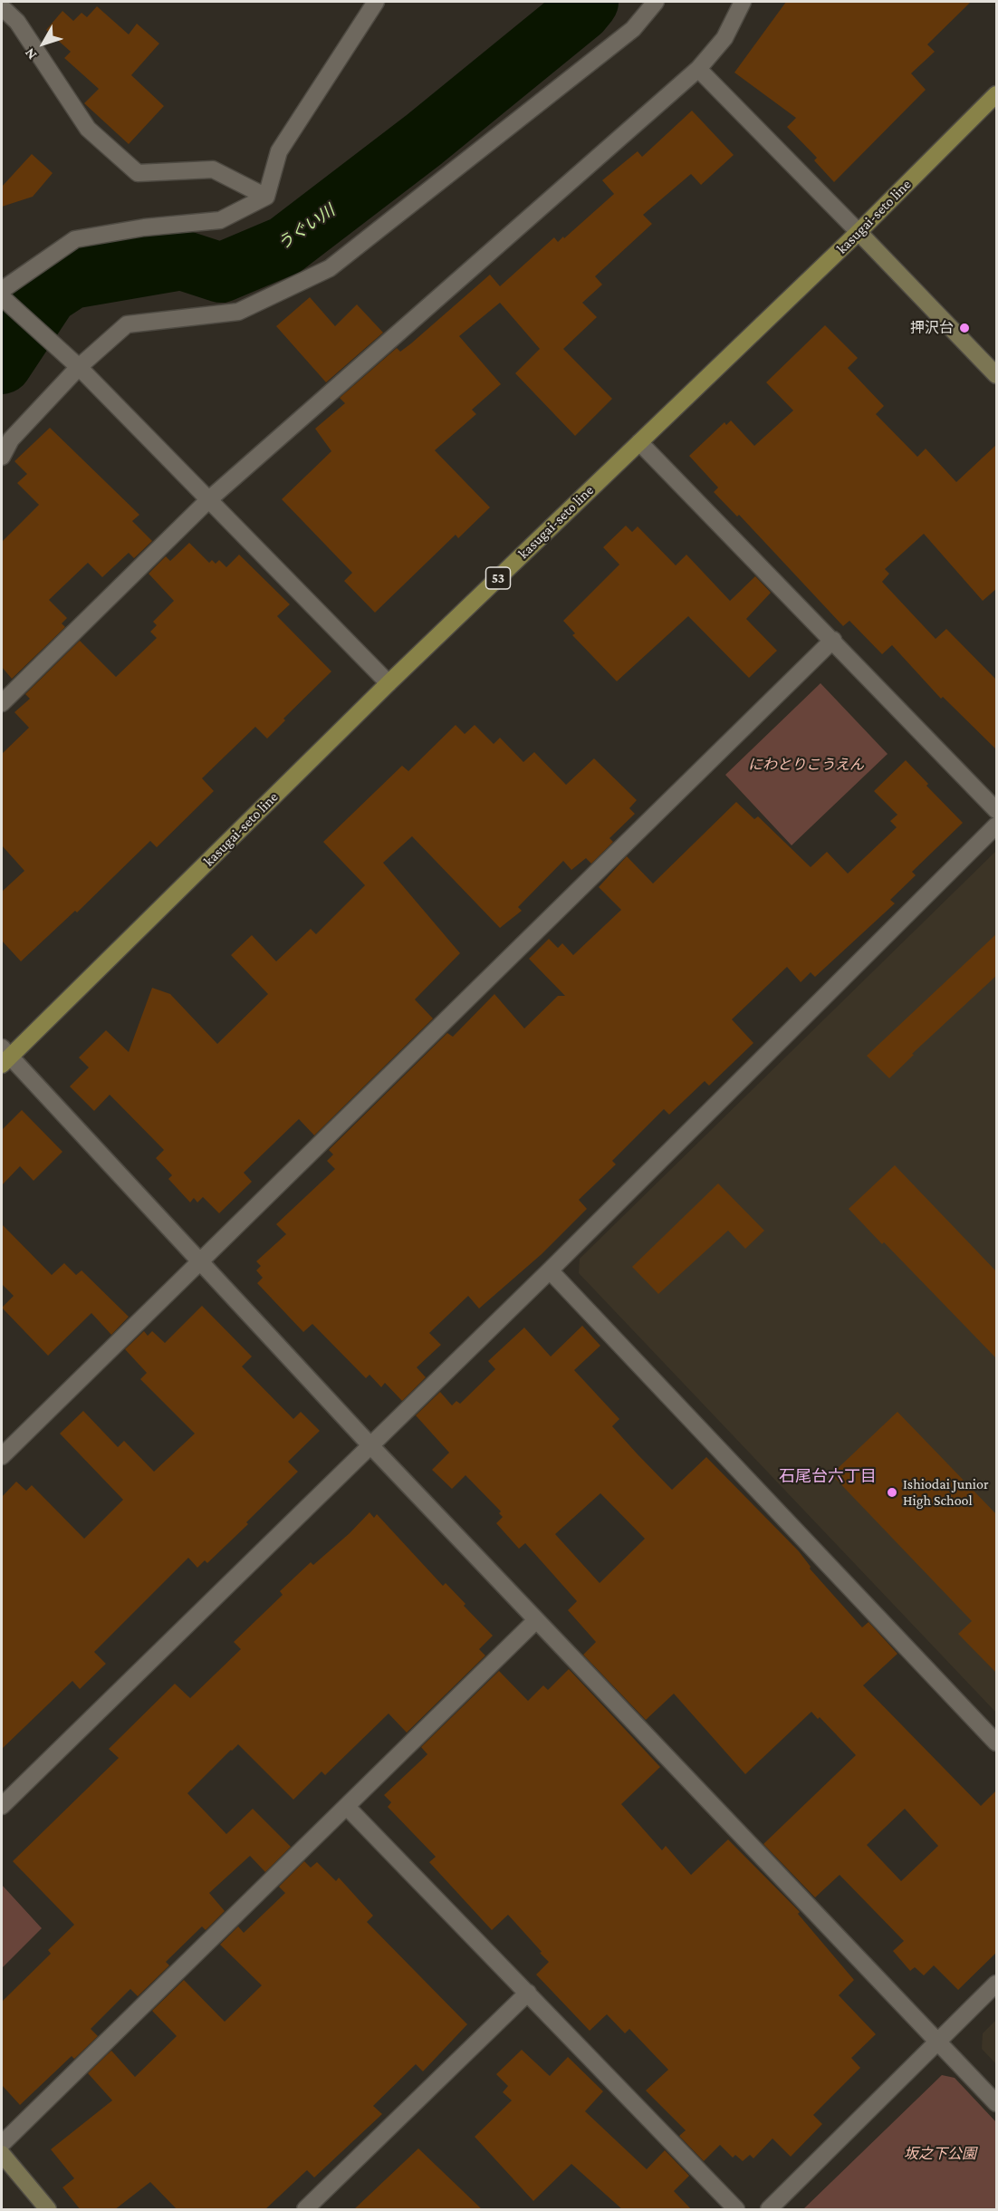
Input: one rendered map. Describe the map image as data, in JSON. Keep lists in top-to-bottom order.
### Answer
{
  "streets": {
    "main road": ["kasugai-seto line", "53"]
  },
  "districts": ["石尾台六丁目"],
  "water": ["うぐい川"],
  "parks": ["にわとりこうえん", "坂之下公園"],
  "places": ["押沢台", "Ishiodai Junior High School"],
  "north": "bottom left"
}
